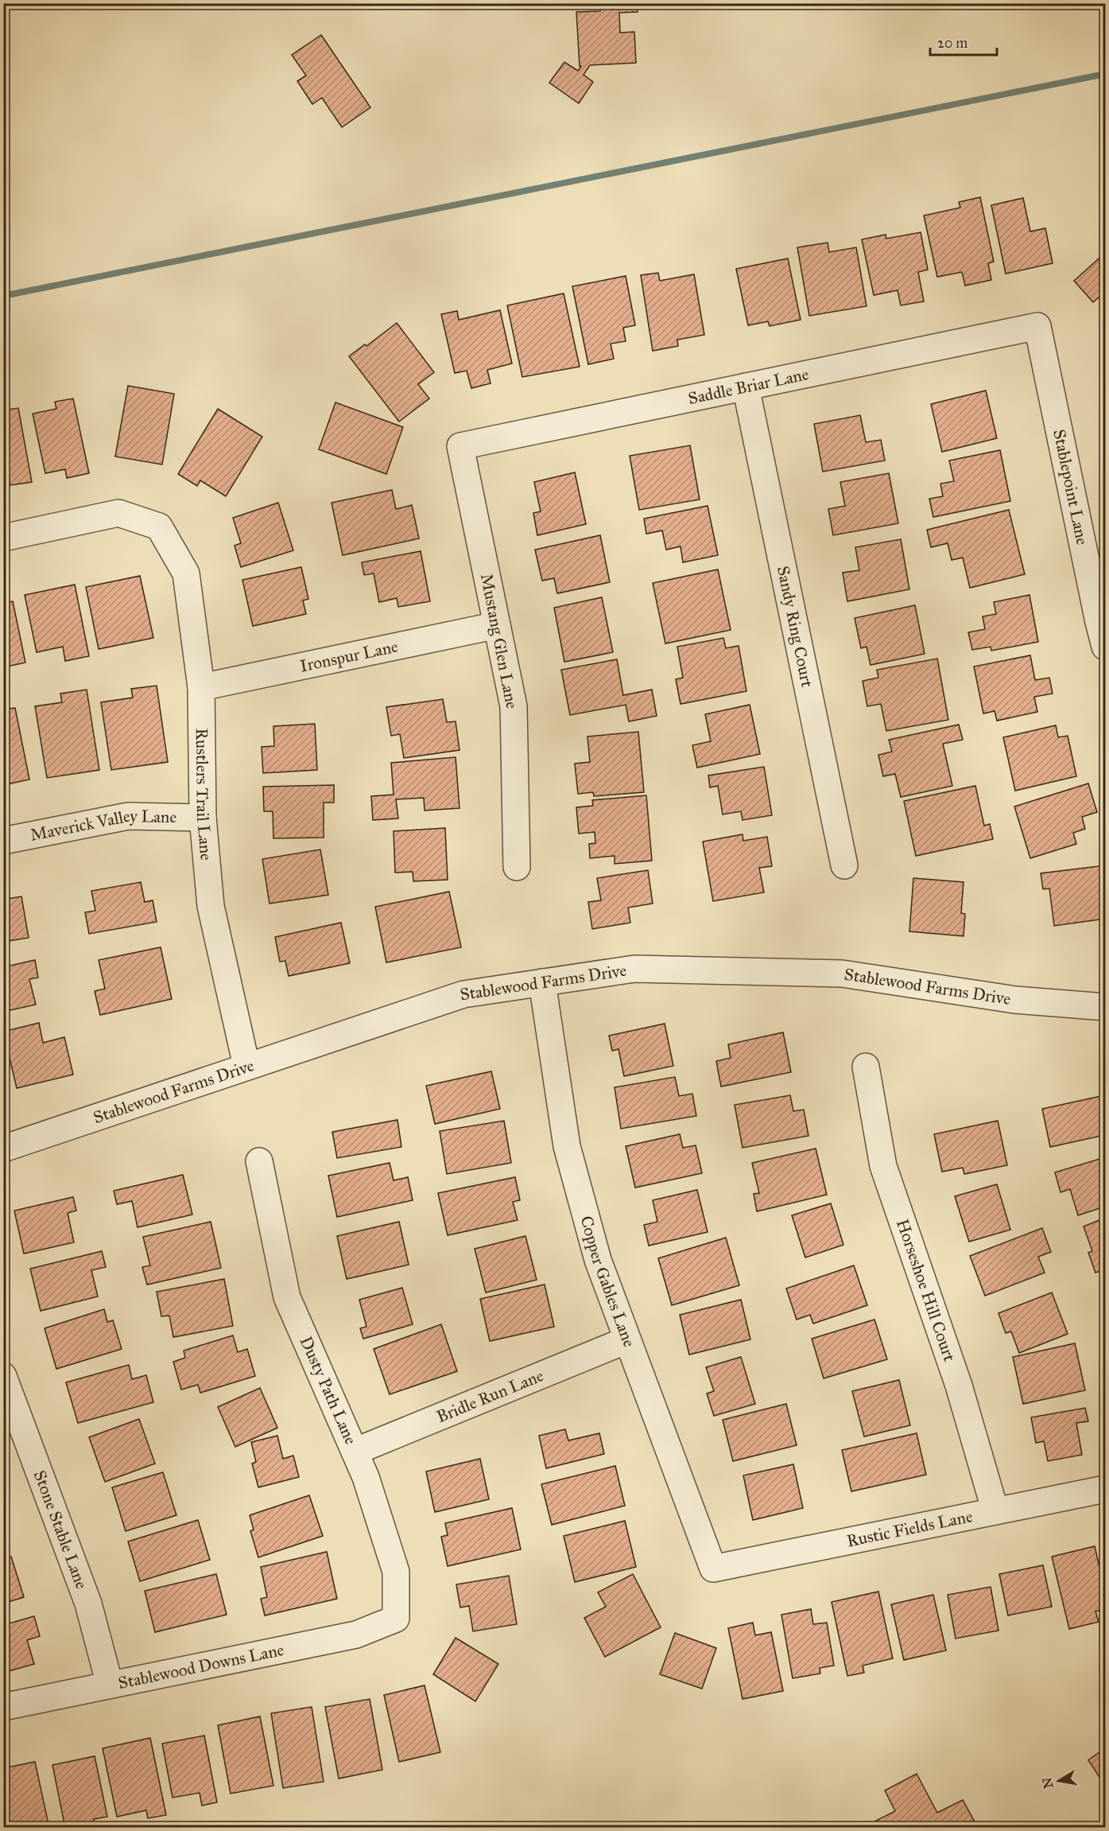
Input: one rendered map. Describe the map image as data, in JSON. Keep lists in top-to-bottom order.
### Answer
{
  "streets": {
    "street": [
      "Saddle Briar Lane",
      "Stablepoint Lane",
      "Sandy Ring Court",
      "Mustang Glen Lane",
      "Ironspur Lane",
      "Rustlers Trail Lane",
      "Maverick Valley Lane",
      "Stablewood Farms Drive",
      "Copper Gables Lane",
      "Horseshoe Hill Court",
      "Dusty Path Lane",
      "Bridle Run Lane",
      "Rustic Fields Lane",
      "Stone Stable Lane",
      "Stablewood Downs Lane"
    ]
  },
  "crossings": [
    ["Saddle Briar Lane", "Stablepoint Lane"],
    ["Saddle Briar Lane", "Sandy Ring Court"],
    ["Saddle Briar Lane", "Mustang Glen Lane"],
    ["Mustang Glen Lane", "Ironspur Lane"],
    ["Ironspur Lane", "Rustlers Trail Lane"],
    ["Rustlers Trail Lane", "Maverick Valley Lane"],
    ["Rustlers Trail Lane", "Stablewood Farms Drive"],
    ["Stablewood Farms Drive", "Copper Gables Lane"],
    ["Copper Gables Lane", "Bridle Run Lane"],
    ["Copper Gables Lane", "Rustic Fields Lane"],
    ["Horseshoe Hill Court", "Rustic Fields Lane"],
    ["Dusty Path Lane", "Bridle Run Lane"],
    ["Dusty Path Lane", "Stablewood Downs Lane"],
    ["Stone Stable Lane", "Stablewood Downs Lane"]
  ],
  "scale_bar": "20 m",
  "north": "left"
}
